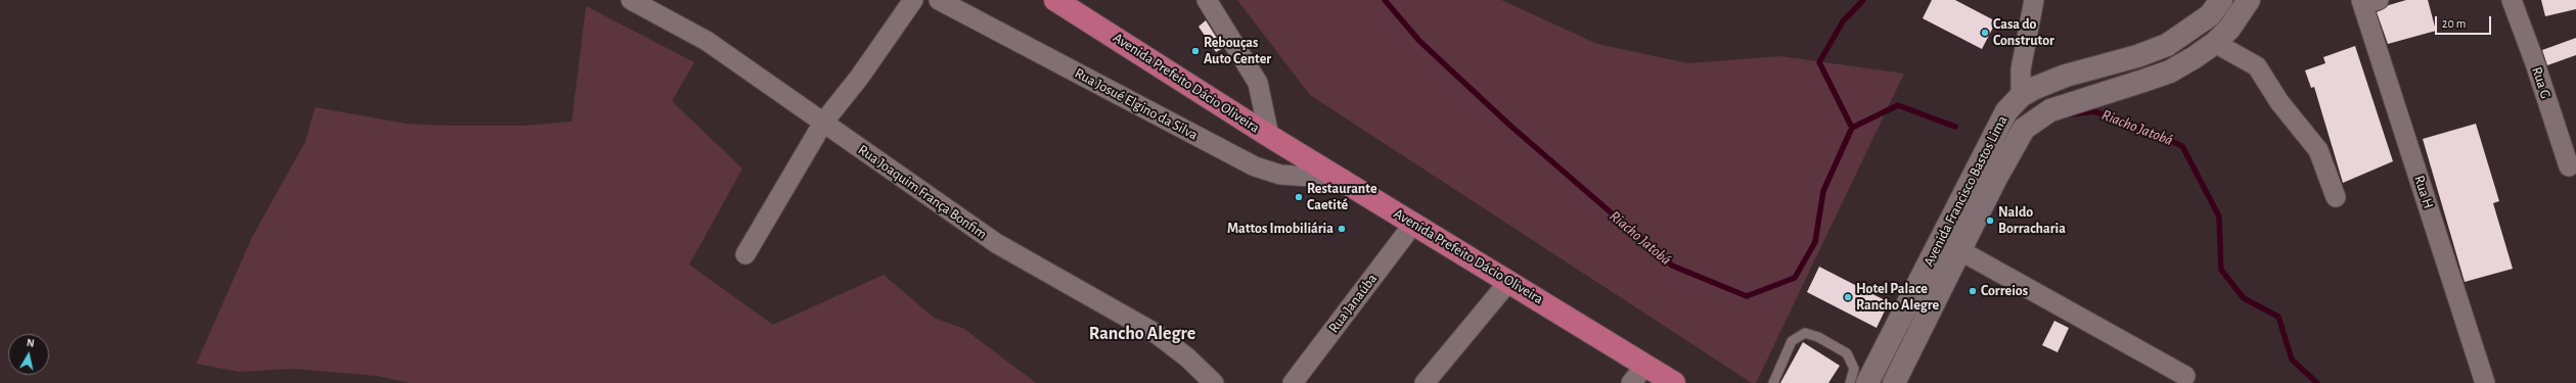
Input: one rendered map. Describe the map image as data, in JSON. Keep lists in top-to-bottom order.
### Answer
{
  "streets": {
    "main road": ["Avenida Prefeito Dácio Oliveira"],
    "street": [
      "Rua G",
      "Rua Josué Elgino da Silva",
      "Avenida Francisco Bastos Lima",
      "Rua Joaquim França Bonfim",
      "Rua H",
      "Rua Janaúba"
    ]
  },
  "crossings": [
    ["Avenida Prefeito Dácio Oliveira", "Rua Josué Elgino da Silva"],
    ["Avenida Prefeito Dácio Oliveira", "Rua Janaúba"]
  ],
  "districts": ["Rancho Alegre"],
  "water": ["Riacho Jatobá"],
  "places": [
    "Casa do Construtor",
    "Rebouças Auto Center",
    "Restaurante Caetité",
    "Naldo Borracharia",
    "Mattos Imobiliária",
    "Correios",
    "Hotel Palace Rancho Alegre"
  ],
  "scale_bar": "20 m",
  "north": "top"
}
